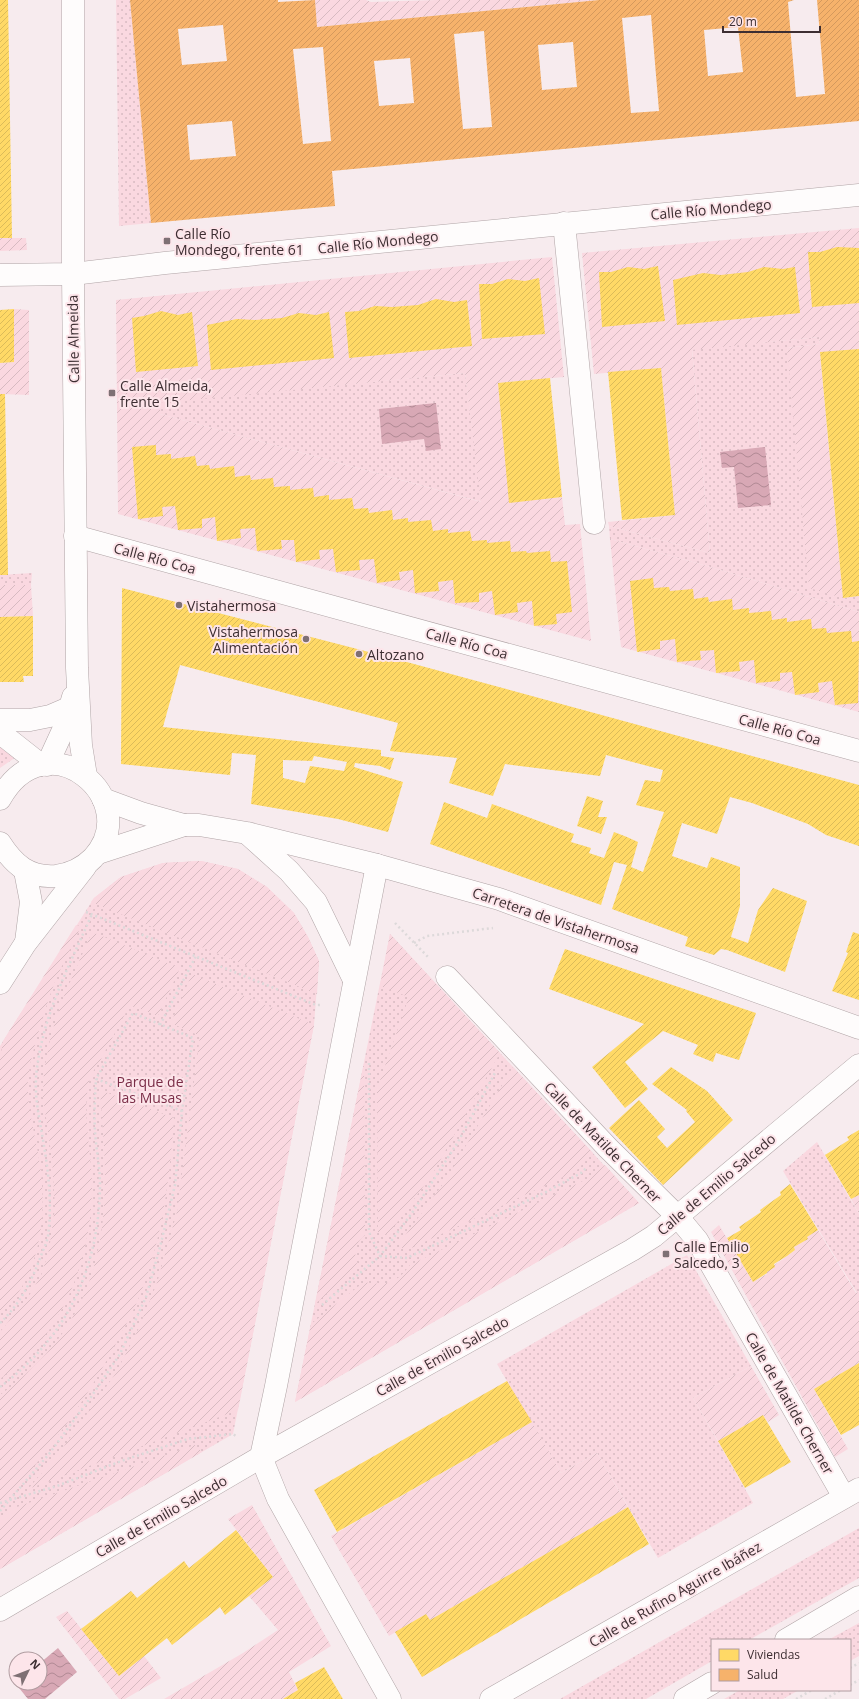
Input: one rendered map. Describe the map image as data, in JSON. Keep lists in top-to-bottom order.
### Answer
{
  "streets": {
    "street": [
      "Calle Río Mondego",
      "Calle Almeida",
      "Calle Río Coa",
      "Carretera de Vistahermosa",
      "Calle de Matilde Cherner",
      "Calle de Emilio Salcedo",
      "Calle de Rufino Aguirre Ibáñez"
    ]
  },
  "crossings": [
    ["Calle Río Mondego", "Calle Almeida"],
    ["Calle Almeida", "Calle Río Coa"],
    ["Calle de Matilde Cherner", "Calle de Emilio Salcedo"],
    ["Calle de Matilde Cherner", "Calle de Rufino Aguirre Ibáñez"]
  ],
  "parks": ["Parque de las Musas"],
  "places": {
    "transit": ["Calle Río Mondego, frente 61", "Calle Almeida, frente 15", "Calle Emilio Salcedo, 3"],
    "other": ["Vistahermosa", "Vistahermosa Alimentación", "Altozano"]
  },
  "legend": ["Viviendas", "Salud"],
  "scale_bar": "20 m",
  "north": "top right"
}
